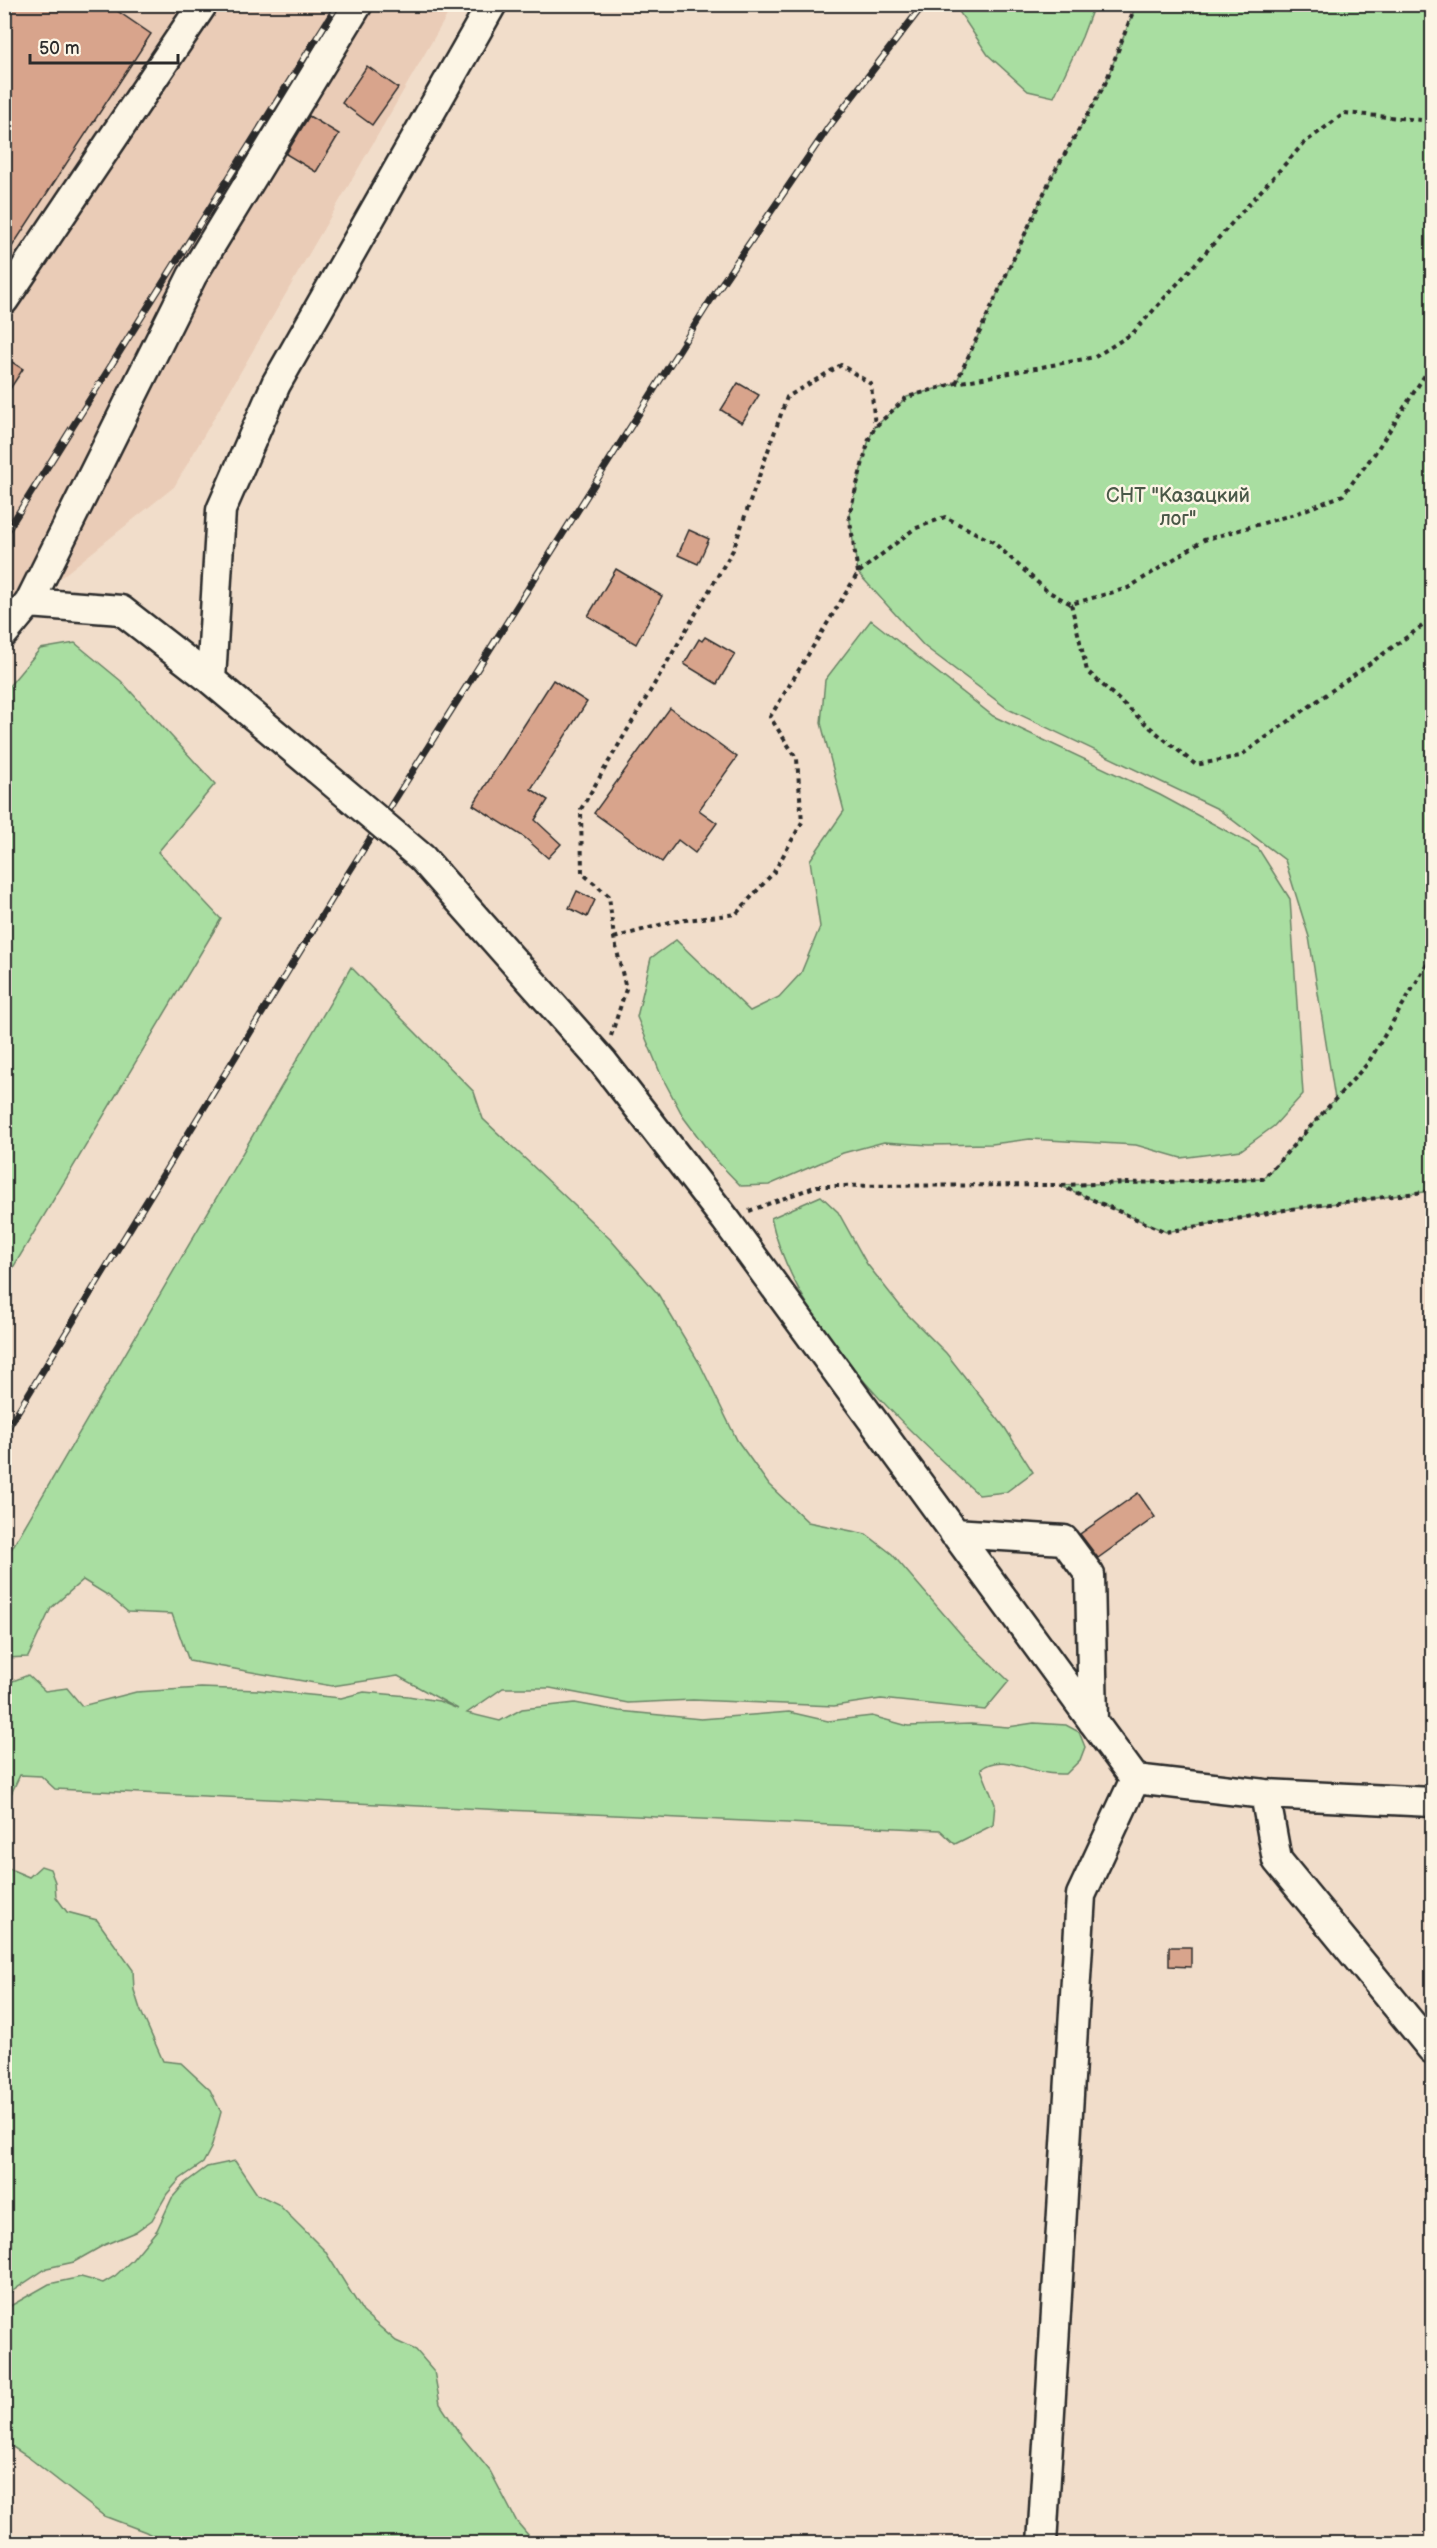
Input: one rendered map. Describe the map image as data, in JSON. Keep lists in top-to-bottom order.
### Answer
{
  "parks": ["СНТ \"Казацкий лог\""],
  "scale_bar": "50 m"
}
